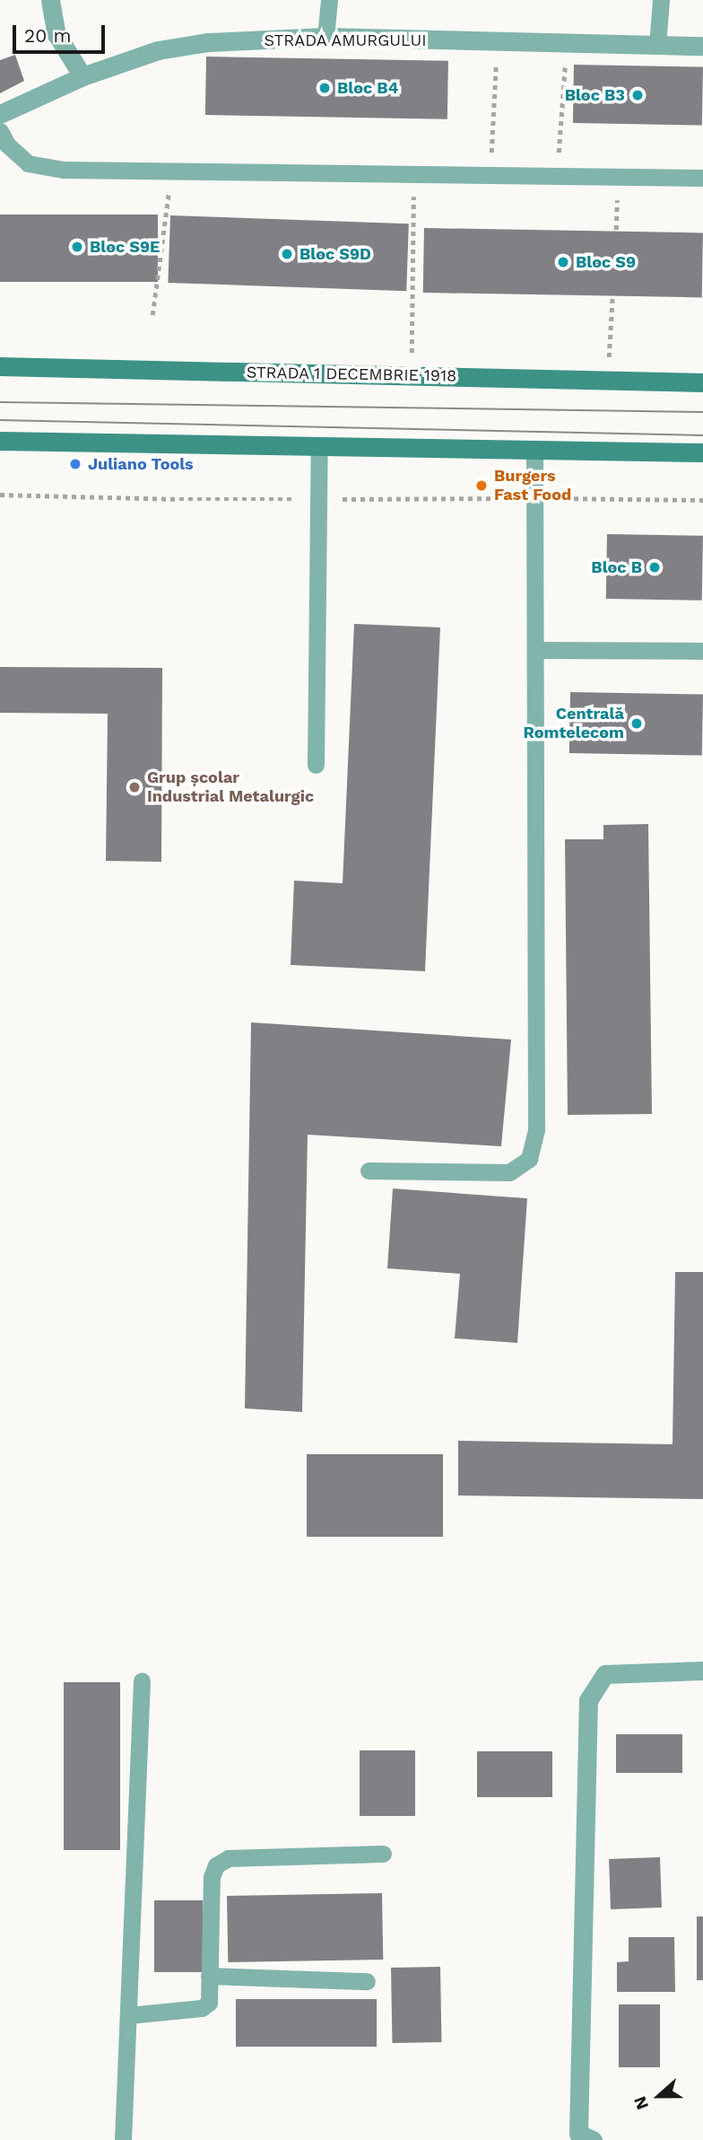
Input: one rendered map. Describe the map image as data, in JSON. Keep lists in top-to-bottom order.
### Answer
{
  "streets": {
    "main road": ["STRADA 1 DECEMBRIE 1918"],
    "street": ["STRADA AMURGULUI"]
  },
  "places": [
    "Bloc B4",
    "Bloc B3",
    "Bloc S9E",
    "Bloc S9D",
    "Bloc S9",
    "Juliano Tools",
    "Burgers Fast Food",
    "Bloc B",
    "Centrală Romtelecom",
    "Grup școlar Industrial Metalurgic"
  ],
  "scale_bar": "20 m",
  "north": "left"
}
